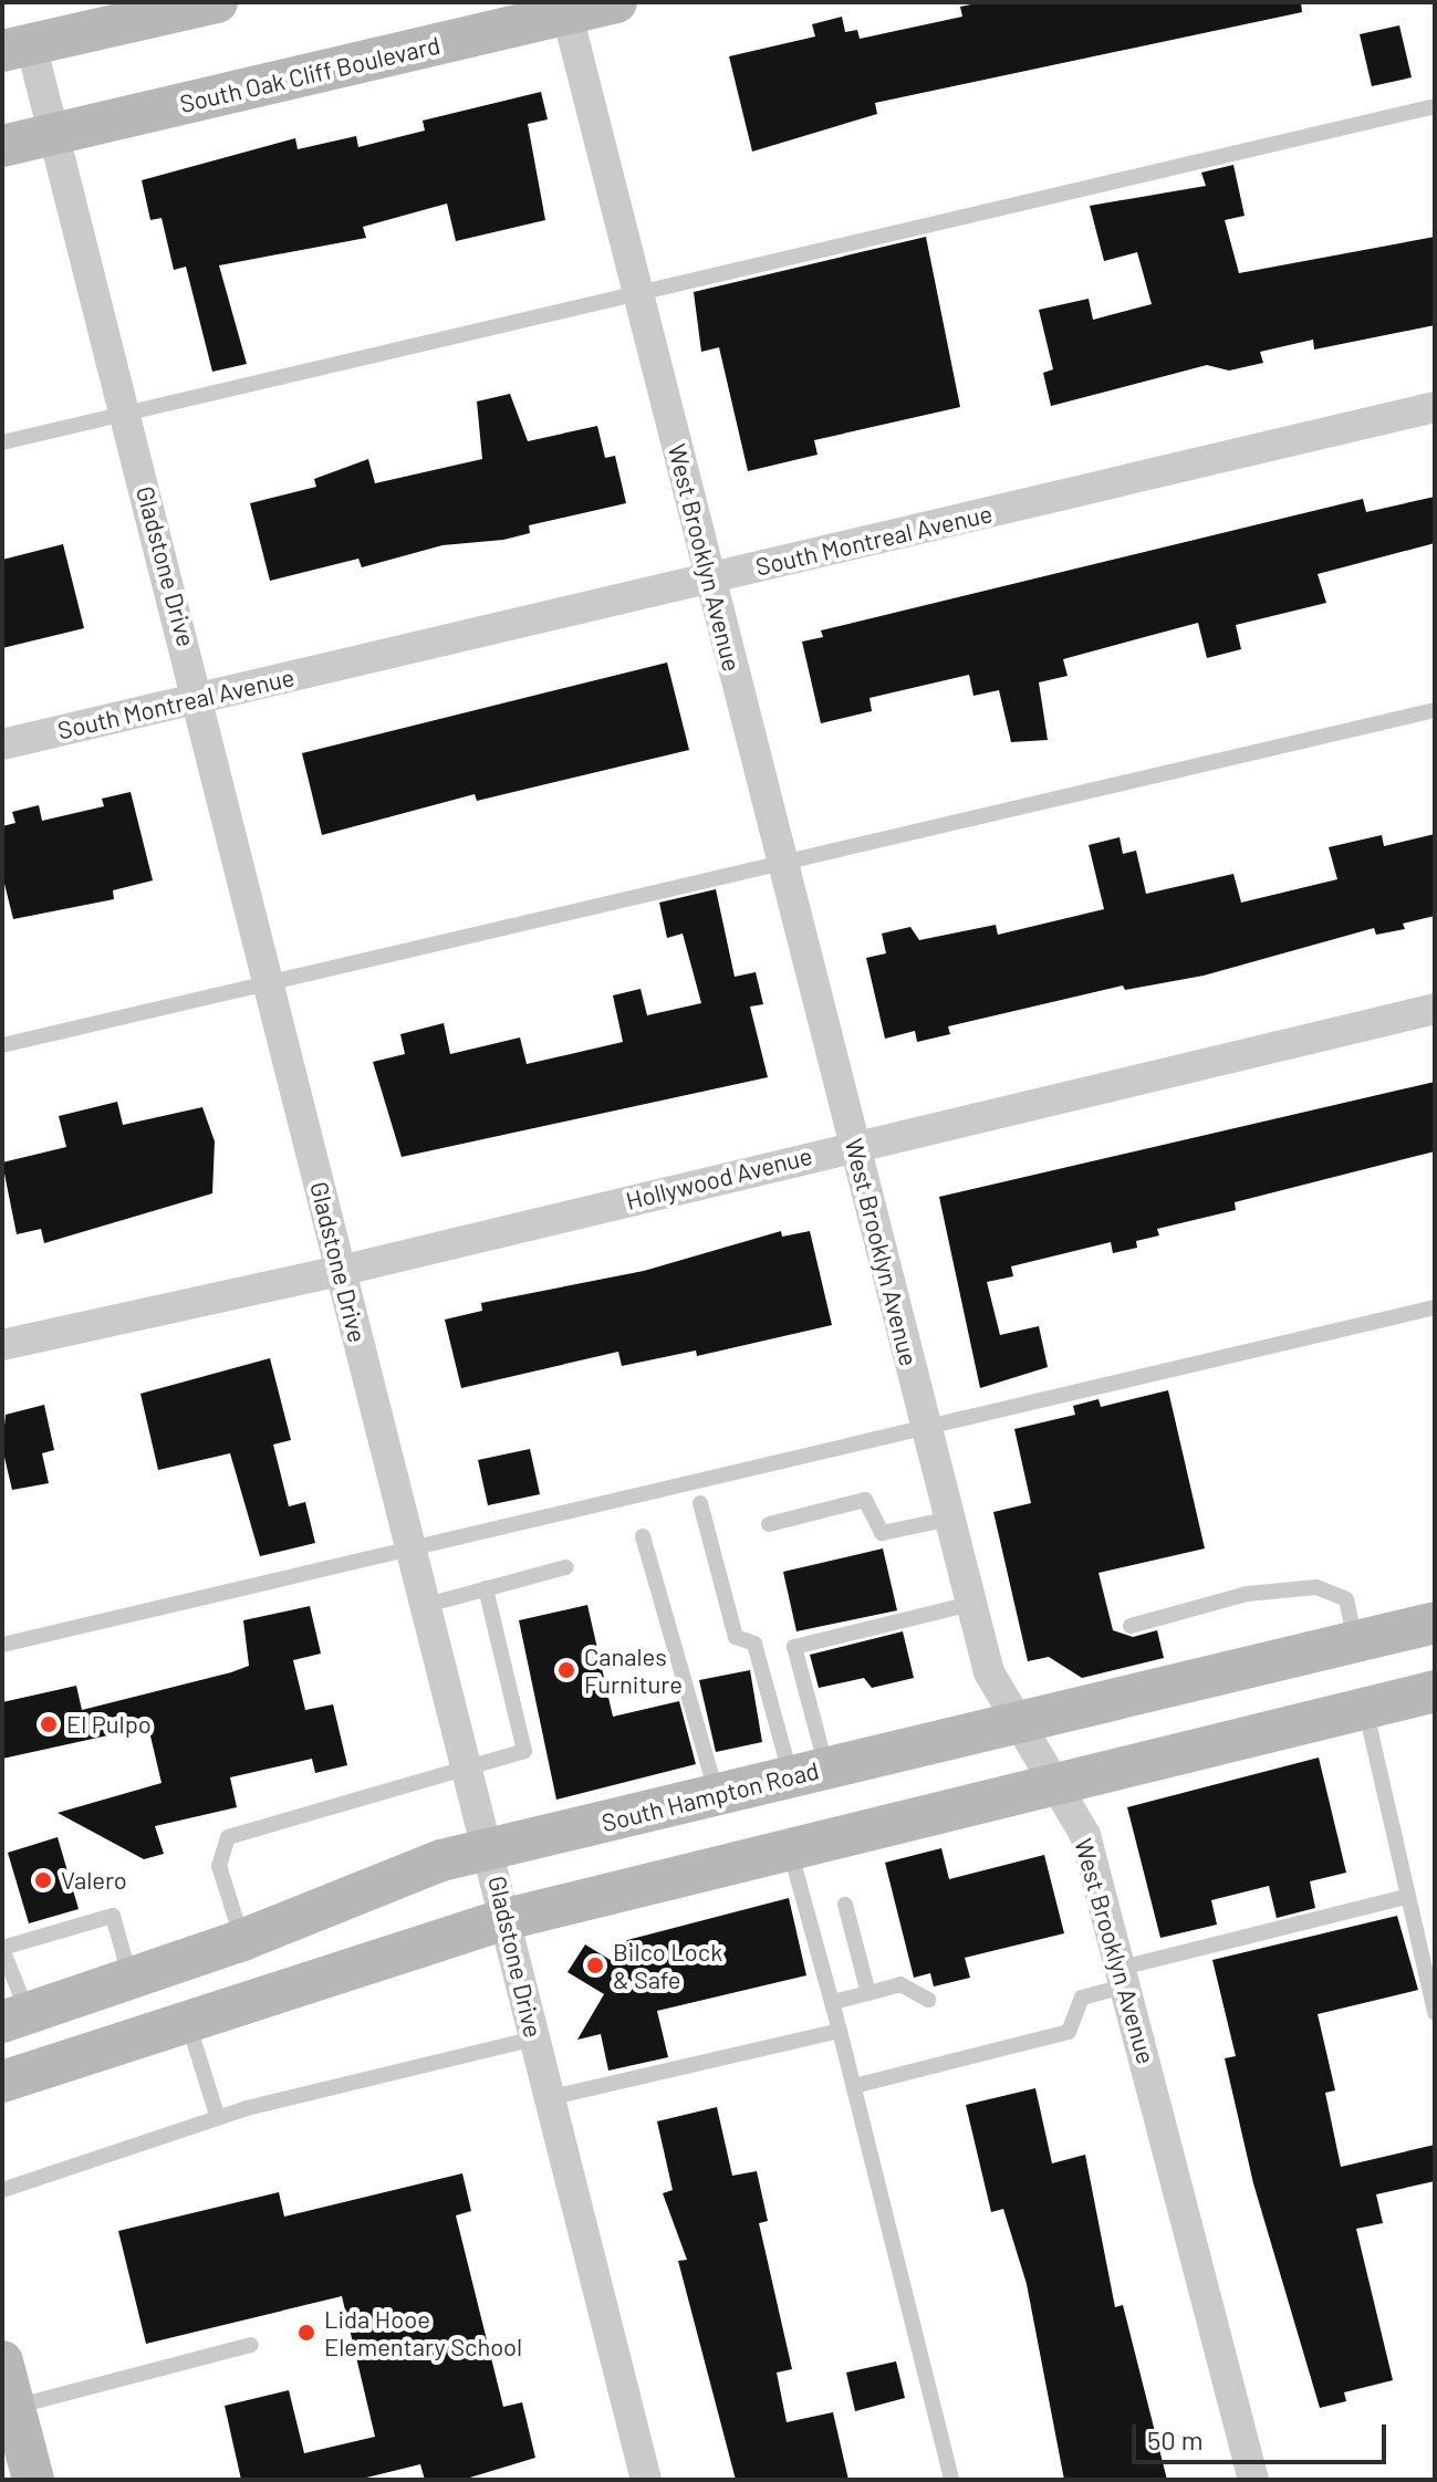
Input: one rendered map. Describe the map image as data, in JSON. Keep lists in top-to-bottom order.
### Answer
{
  "streets": {
    "main road": ["South Oak Cliff Boulevard", "South Hampton Road"],
    "street": [
      "South Montreal Avenue",
      "West Brooklyn Avenue",
      "Gladstone Drive",
      "Hollywood Avenue"
    ]
  },
  "crossings": [
    ["South Oak Cliff Boulevard", "West Brooklyn Avenue"],
    ["South Oak Cliff Boulevard", "Gladstone Drive"],
    ["South Montreal Avenue", "West Brooklyn Avenue"],
    ["South Montreal Avenue", "Gladstone Drive"],
    ["West Brooklyn Avenue", "Hollywood Avenue"],
    ["West Brooklyn Avenue", "South Hampton Road"],
    ["Gladstone Drive", "Hollywood Avenue"],
    ["Gladstone Drive", "South Hampton Road"]
  ],
  "places": [
    "Canales Furniture",
    "El Pulpo",
    "Valero",
    "Bilco Lock & Safe",
    "Lida Hooe Elementary School"
  ],
  "scale_bar": "50 m"
}
